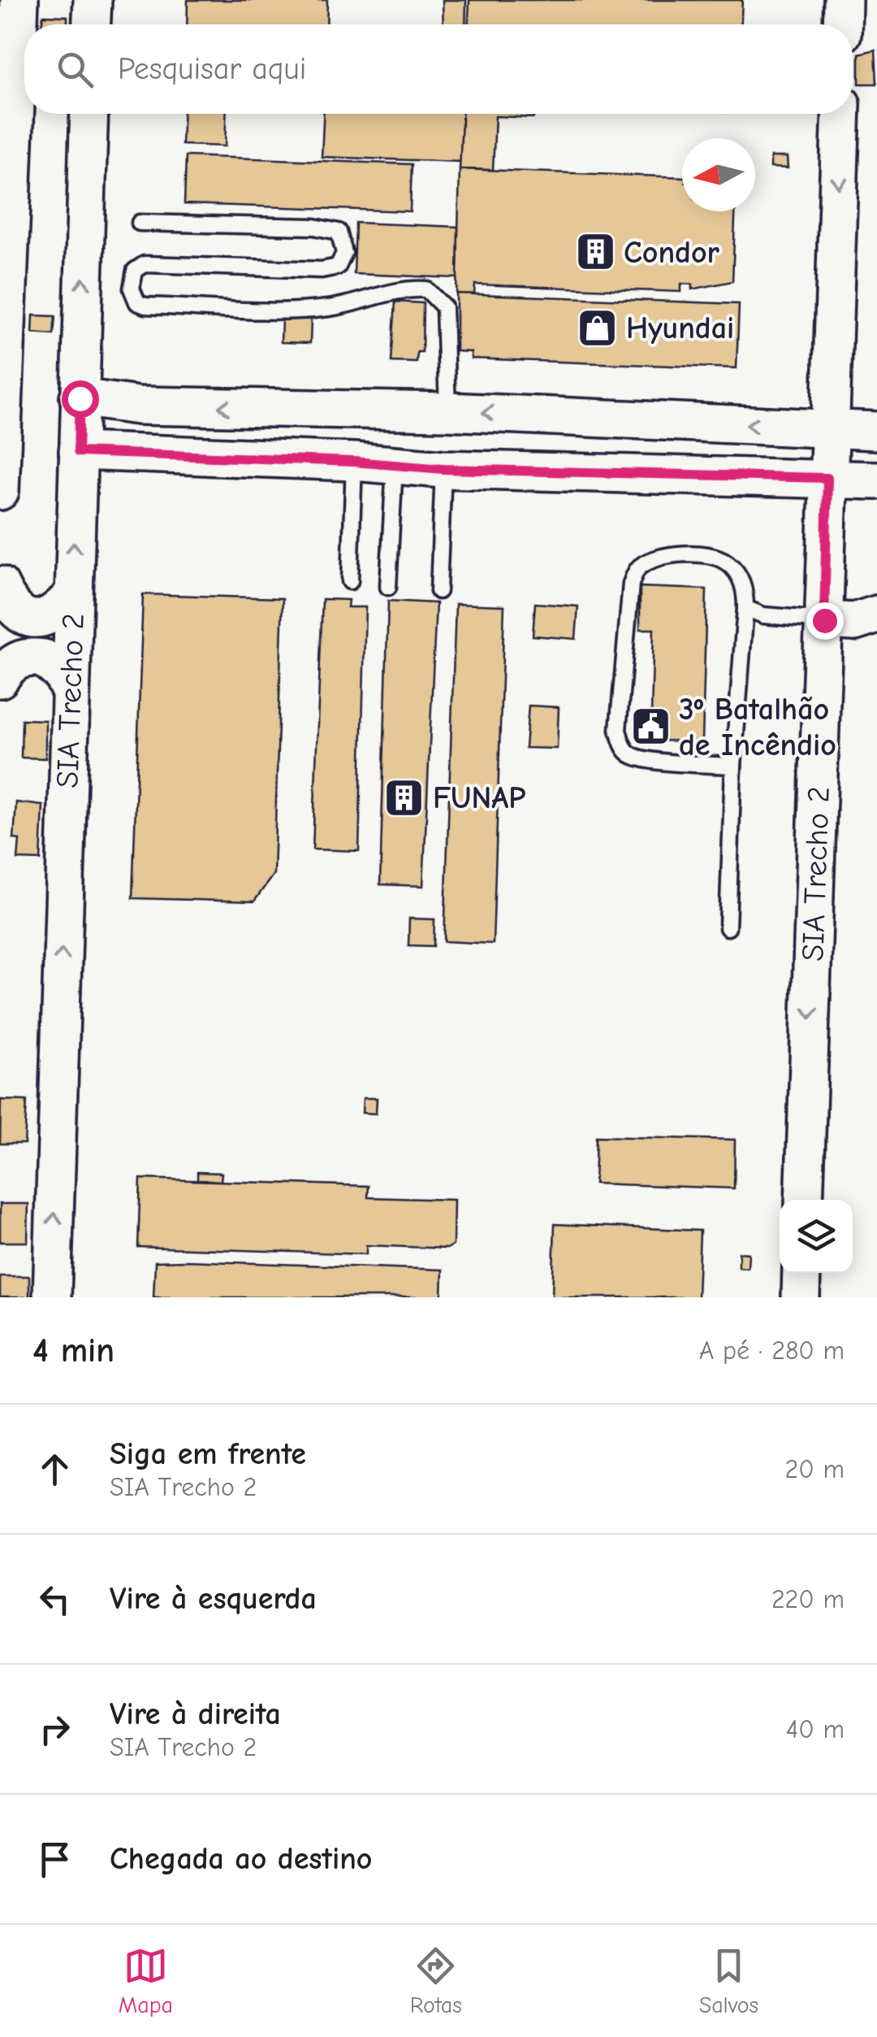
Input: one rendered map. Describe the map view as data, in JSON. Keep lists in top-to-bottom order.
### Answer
{
  "streets": {
    "main road": ["SIA Trecho 2"]
  },
  "places": {
    "building": ["Condor", "FUNAP"],
    "shop": ["Hyundai"],
    "public building": ["3º Batalhão de Incêndio"]
  },
  "north": "left",
  "page": {
    "search": "Pesquisar aqui",
    "heading": ["4 min", "A pé · 280 m"],
    "list": [
      ["Siga em frente", "SIA Trecho 2", "20 m"],
      ["Vire à esquerda", "220 m"],
      ["Vire à direita", "SIA Trecho 2", "40 m"],
      "Chegada ao destino"
    ],
    "nav": ["Mapa", "Rotas", "Salvos"]
  }
}
